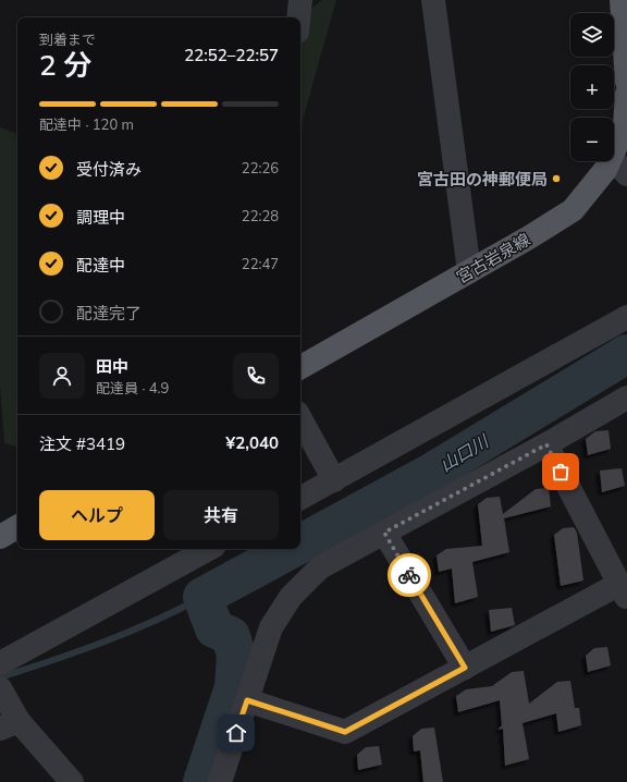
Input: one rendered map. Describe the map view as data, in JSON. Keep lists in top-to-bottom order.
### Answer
{
  "streets": {
    "main road": ["宮古岩泉線"]
  },
  "water": ["山口川"],
  "places": ["宮古田の神郵便局"],
  "page": {
    "map_buttons": ["+", "−"],
    "heading": ["2 分", "到着まで", "22:52–22:57"],
    "panel": [
      "田中",
      "配達員 · 4.9",
      "注文 #3419",
      "¥2,040"
    ],
    "bar": "配達中 · 120 m",
    "list": [
      ["受付済み", "22:26"],
      ["調理中", "22:28"],
      ["配達中", "22:47"],
      "配達完了"
    ],
    "buttons": ["ヘルプ", "共有"]
  }
}
